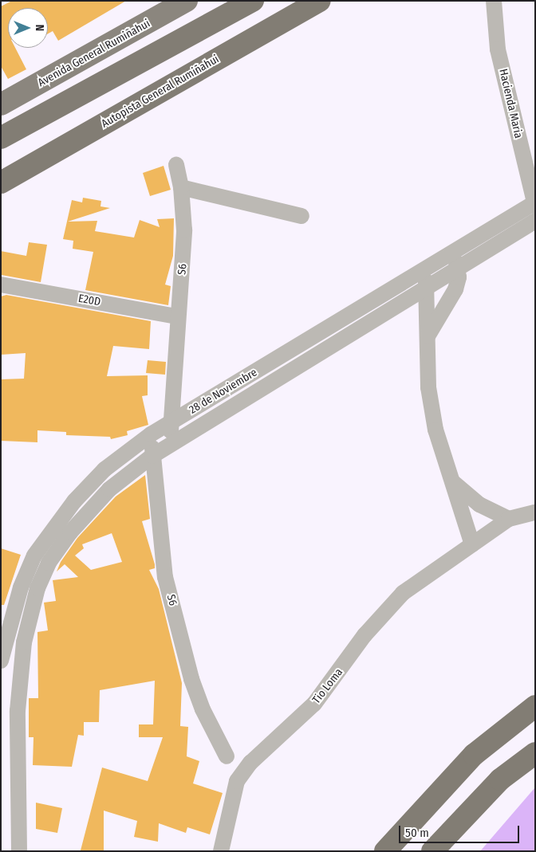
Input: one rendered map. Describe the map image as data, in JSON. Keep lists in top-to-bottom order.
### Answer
{
  "streets": {
    "highway": ["Autopista General Rumiñahui"],
    "main road": ["Avenida General Rumiñahui"],
    "street": [
      "Hacienda Maria",
      "S6",
      "E20D",
      "28 de Noviembre",
      "Tio Loma"
    ]
  },
  "crossings": [
    ["Hacienda Maria", "28 de Noviembre"],
    ["S6", "E20D"],
    ["S6", "28 de Noviembre"]
  ],
  "scale_bar": "50 m",
  "north": "right"
}
